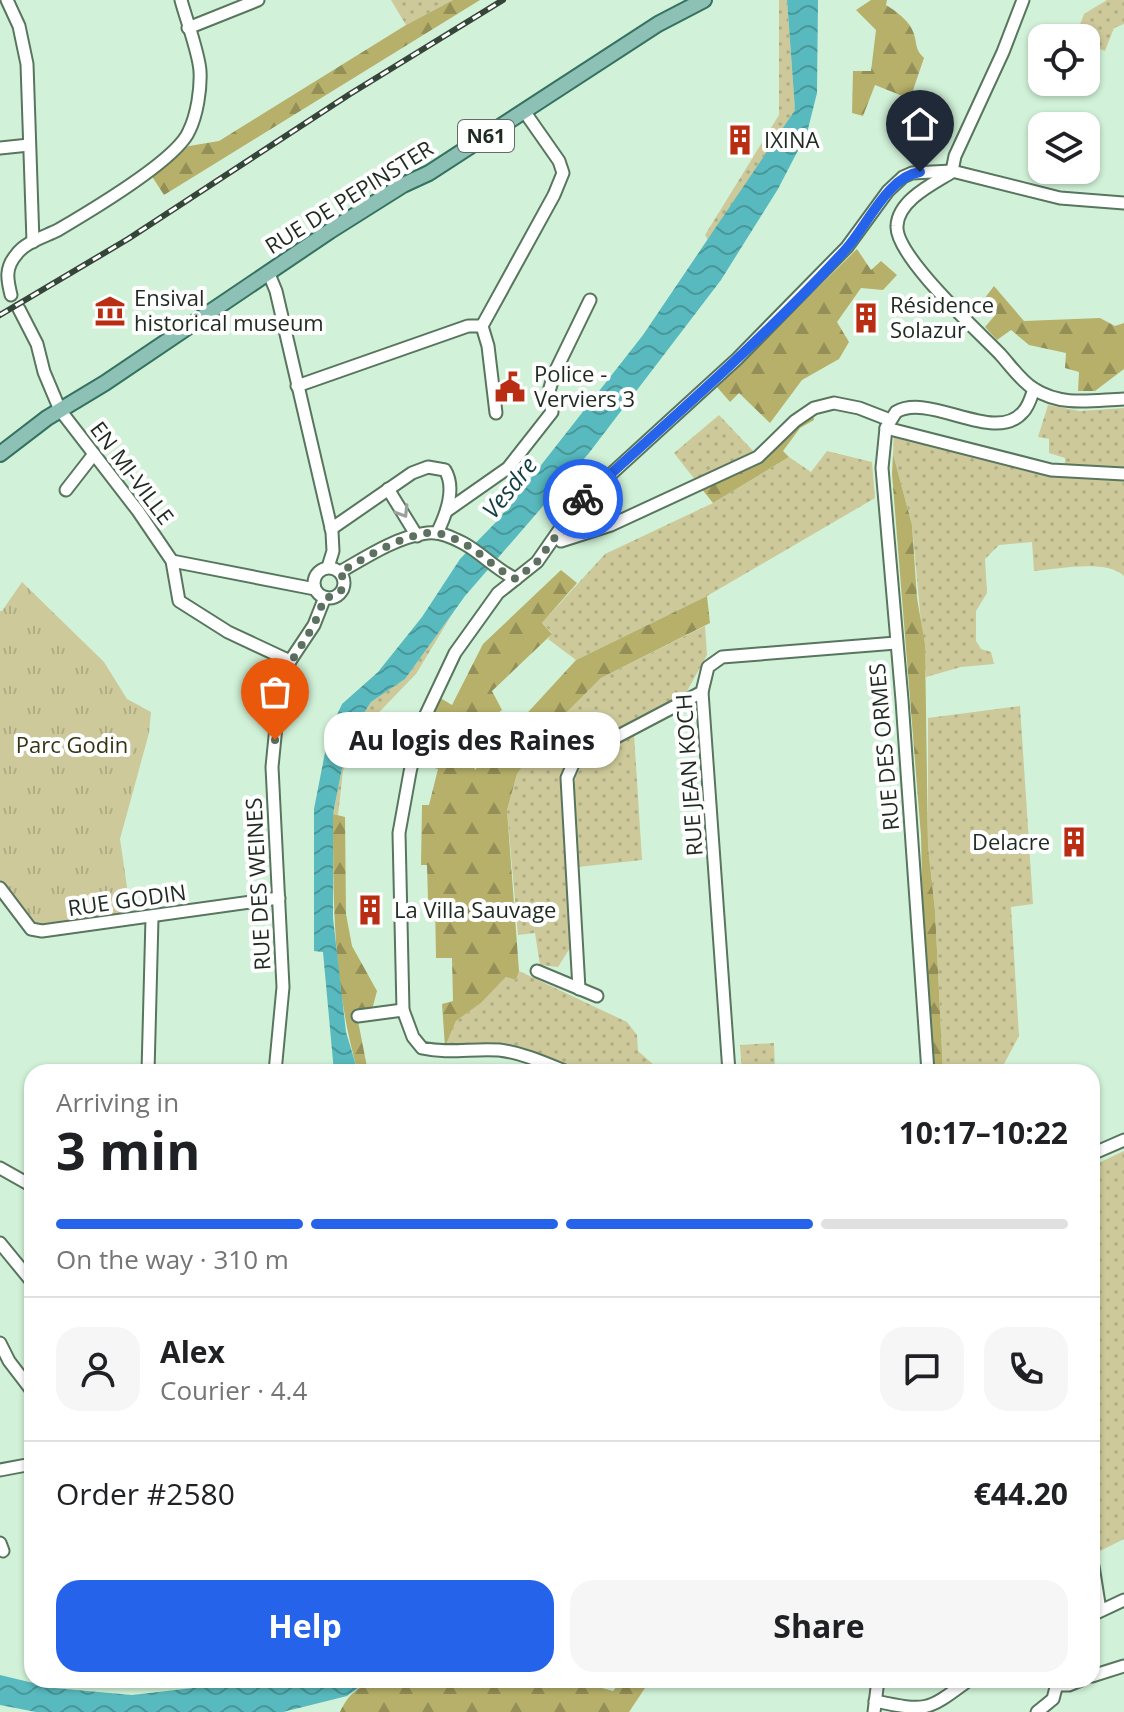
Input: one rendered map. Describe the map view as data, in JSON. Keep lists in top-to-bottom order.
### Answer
{
  "streets": {
    "main road": ["N61", "RUE DE PEPINSTER"],
    "street": [
      "EN MI-VILLE",
      "RUE DES ORMES",
      "RUE JEAN KOCH",
      "RUE DES WEINES",
      "RUE GODIN"
    ]
  },
  "crossings": [
    ["N61", "RUE DE PEPINSTER"],
    ["N61", "EN MI-VILLE"],
    ["RUE DE PEPINSTER", "EN MI-VILLE"],
    ["EN MI-VILLE", "RUE DES WEINES"],
    ["RUE DES ORMES", "RUE JEAN KOCH"],
    ["RUE DES WEINES", "RUE GODIN"]
  ],
  "water": ["Vesdre"],
  "parks": ["Parc Godin"],
  "places": {
    "building": [
      "IXINA",
      "Résidence Solazur",
      "Delacre",
      "La Villa Sauvage"
    ],
    "museum": ["Ensival historical museum"],
    "public building": ["Police - Verviers 3"],
    "other": ["Au logis des Raines"]
  },
  "page": {
    "bubble": "Au logis des Raines",
    "heading": ["3 min", "Arriving in", "10:17–10:22"],
    "panel": [
      "Alex",
      "Courier · 4.4",
      "Order #2580",
      "€44.20"
    ],
    "bar": "On the way · 310 m",
    "buttons": ["Help", "Share"]
  }
}
